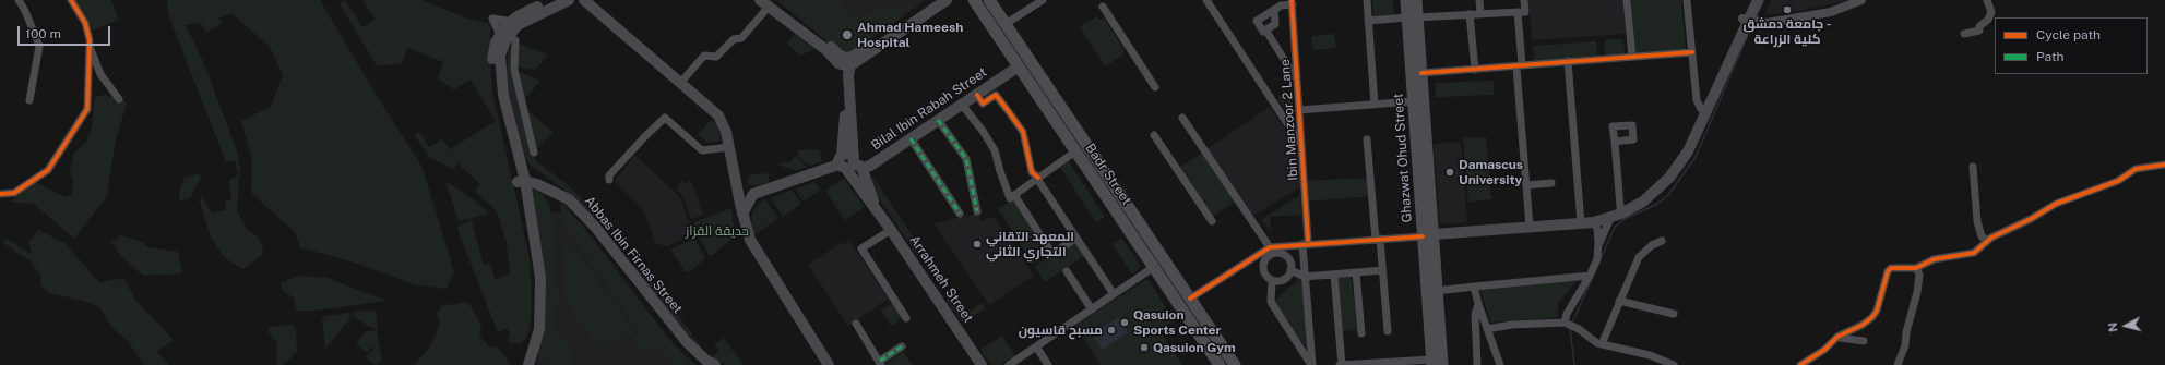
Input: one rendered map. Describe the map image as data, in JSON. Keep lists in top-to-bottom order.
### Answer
{
  "streets": {
    "main road": [
      "Bilal Ibin Rabah Street",
      "Ghazwat Ohud Street",
      "Badr Street",
      "Abbas Ibin Firnas Street",
      "Arrahmeh Street"
    ],
    "street": ["Ibin Manzoor 2 Lane"]
  },
  "crossings": [
    ["Bilal Ibin Rabah Street", "Badr Street"],
    ["Bilal Ibin Rabah Street", "Arrahmeh Street"]
  ],
  "parks": ["حديقة القزاز"],
  "places": [
    "جامعة دمشق - كلية الزراعة",
    "Ahmad Hameesh Hospital",
    "Damascus University",
    "المعهد التقاني التجاري الثاني",
    "Qasuion Sports Center",
    "مسبح قاسيون",
    "Qasuion Gym"
  ],
  "legend": ["Cycle path", "Path"],
  "scale_bar": "100 m",
  "north": "left"
}
